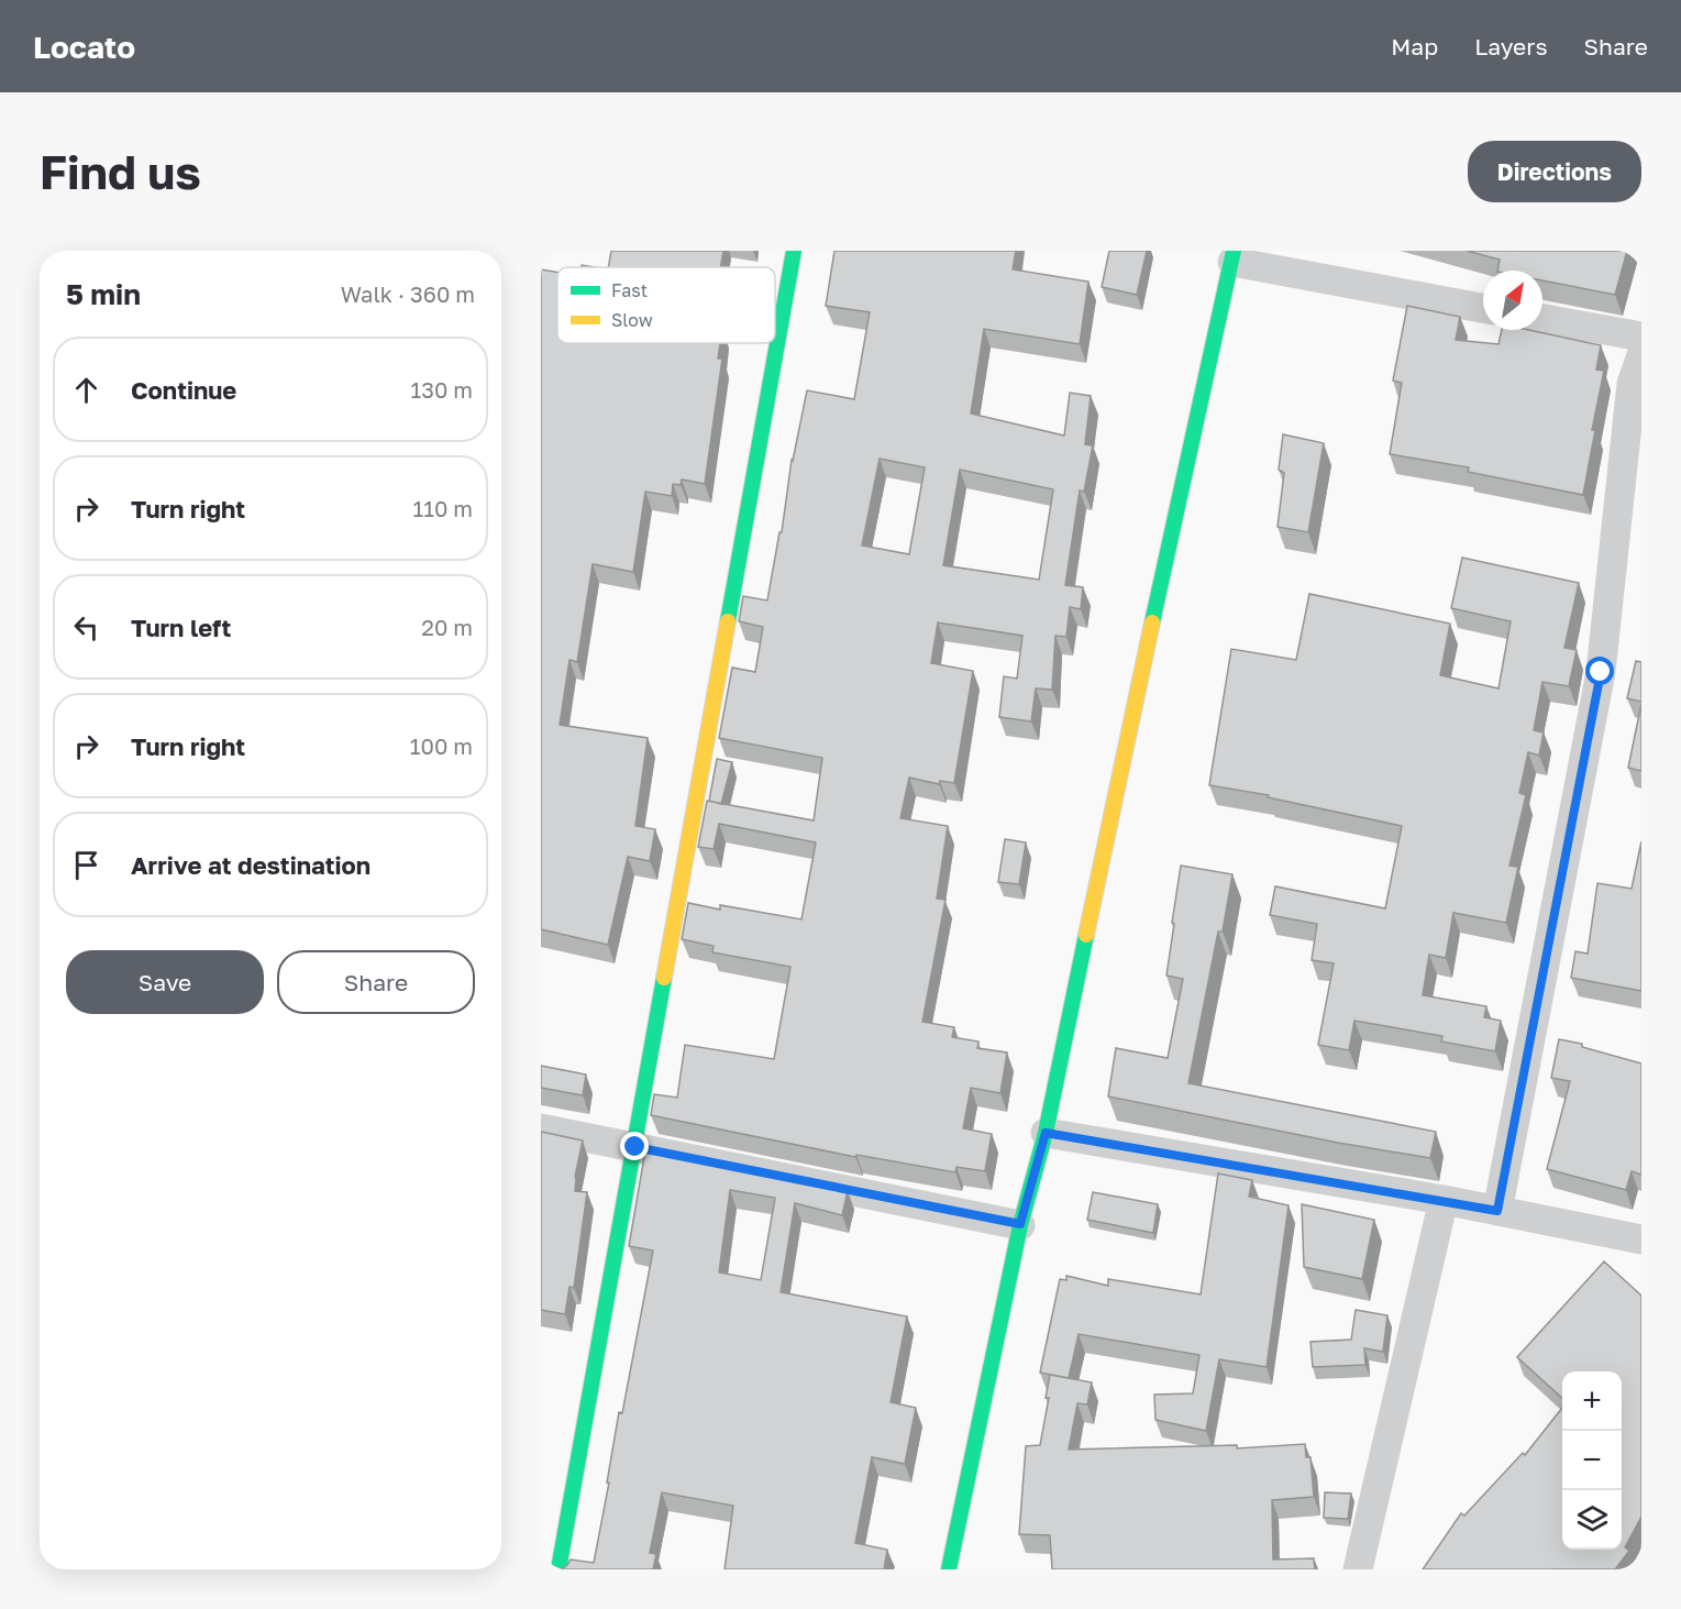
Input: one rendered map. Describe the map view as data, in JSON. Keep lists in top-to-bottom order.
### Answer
{
  "legend": ["Fast", "Slow"],
  "north": "top right",
  "page": {
    "header": "Locato",
    "nav": ["Map", "Layers", "Share"],
    "buttons": [
      "Directions",
      ["Save", "Share"]
    ],
    "title": "Find us",
    "heading": ["5 min", "Walk · 360 m"],
    "list": [
      ["Continue", "130 m"],
      ["Turn right", "110 m"],
      ["Turn left", "20 m"],
      ["Turn right", "100 m"],
      "Arrive at destination"
    ],
    "map_buttons": ["+", "−"]
  }
}
